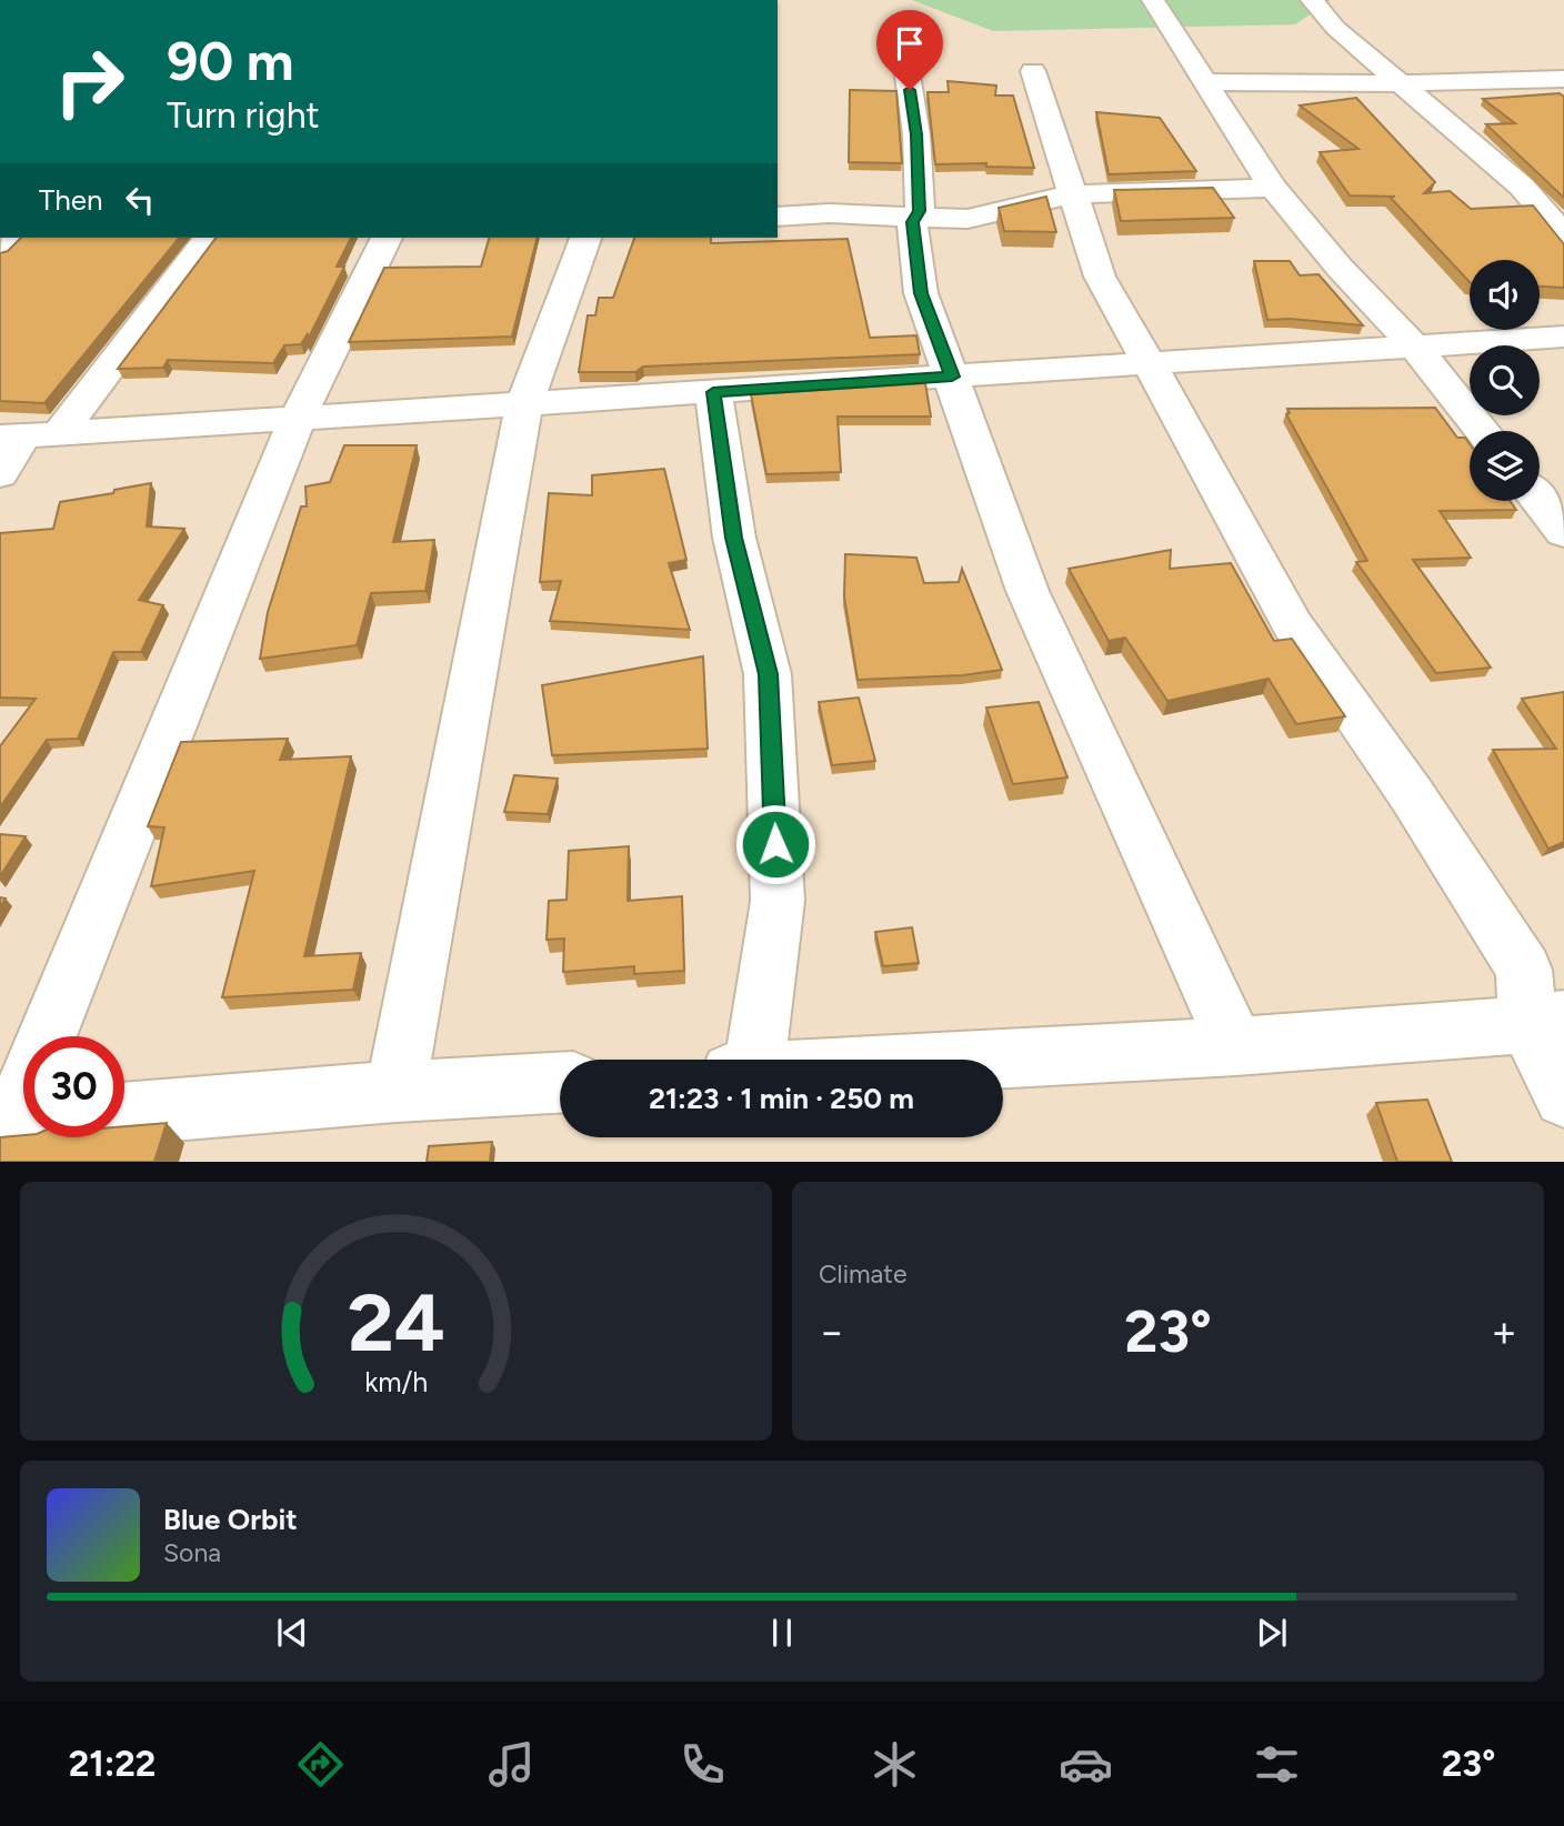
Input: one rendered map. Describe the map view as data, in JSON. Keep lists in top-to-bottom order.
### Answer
{
  "page": {
    "turn": ["90 m", "Turn right"],
    "then": "Then",
    "limit": "30",
    "trip": "21:23 · 1 min · 250 m",
    "tile": "Climate",
    "heat": ["−", "23°", "+"],
    "song": ["Blue Orbit", "Sona"],
    "tabs": ["21:22", "23°"],
    "gauge": ["24", "km/h"]
  }
}
